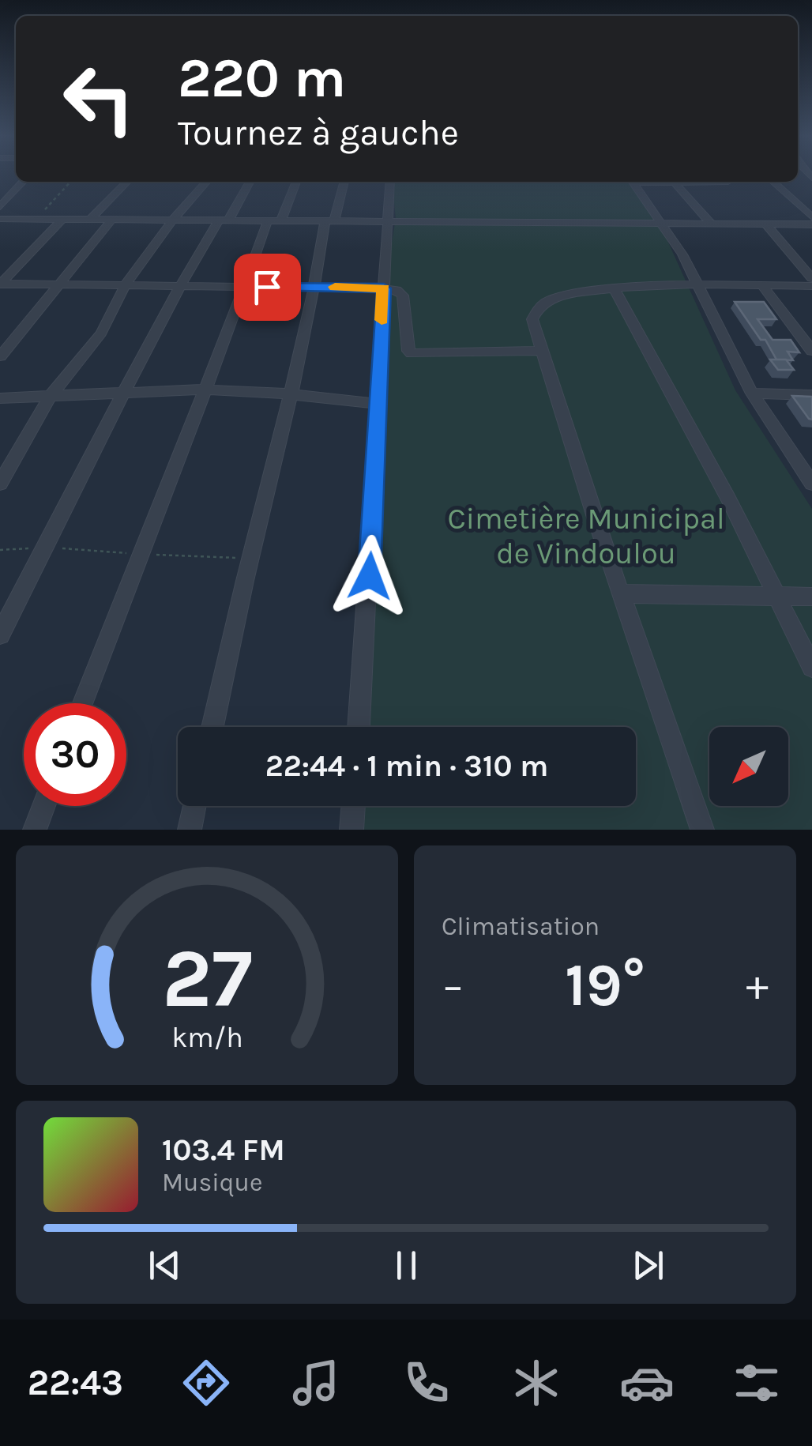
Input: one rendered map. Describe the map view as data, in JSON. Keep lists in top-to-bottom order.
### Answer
{
  "parks": ["Cimetière Municipal de Vindoulou"],
  "north": "bottom left",
  "page": {
    "turn": ["220 m", "Tournez à gauche"],
    "limit": "30",
    "trip": "22:44 · 1 min · 310 m",
    "tile": "Climatisation",
    "heat": ["−", "19°", "+"],
    "song": ["103.4 FM", "Musique"],
    "tabs": "22:43",
    "gauge": ["27", "km/h"]
  }
}
